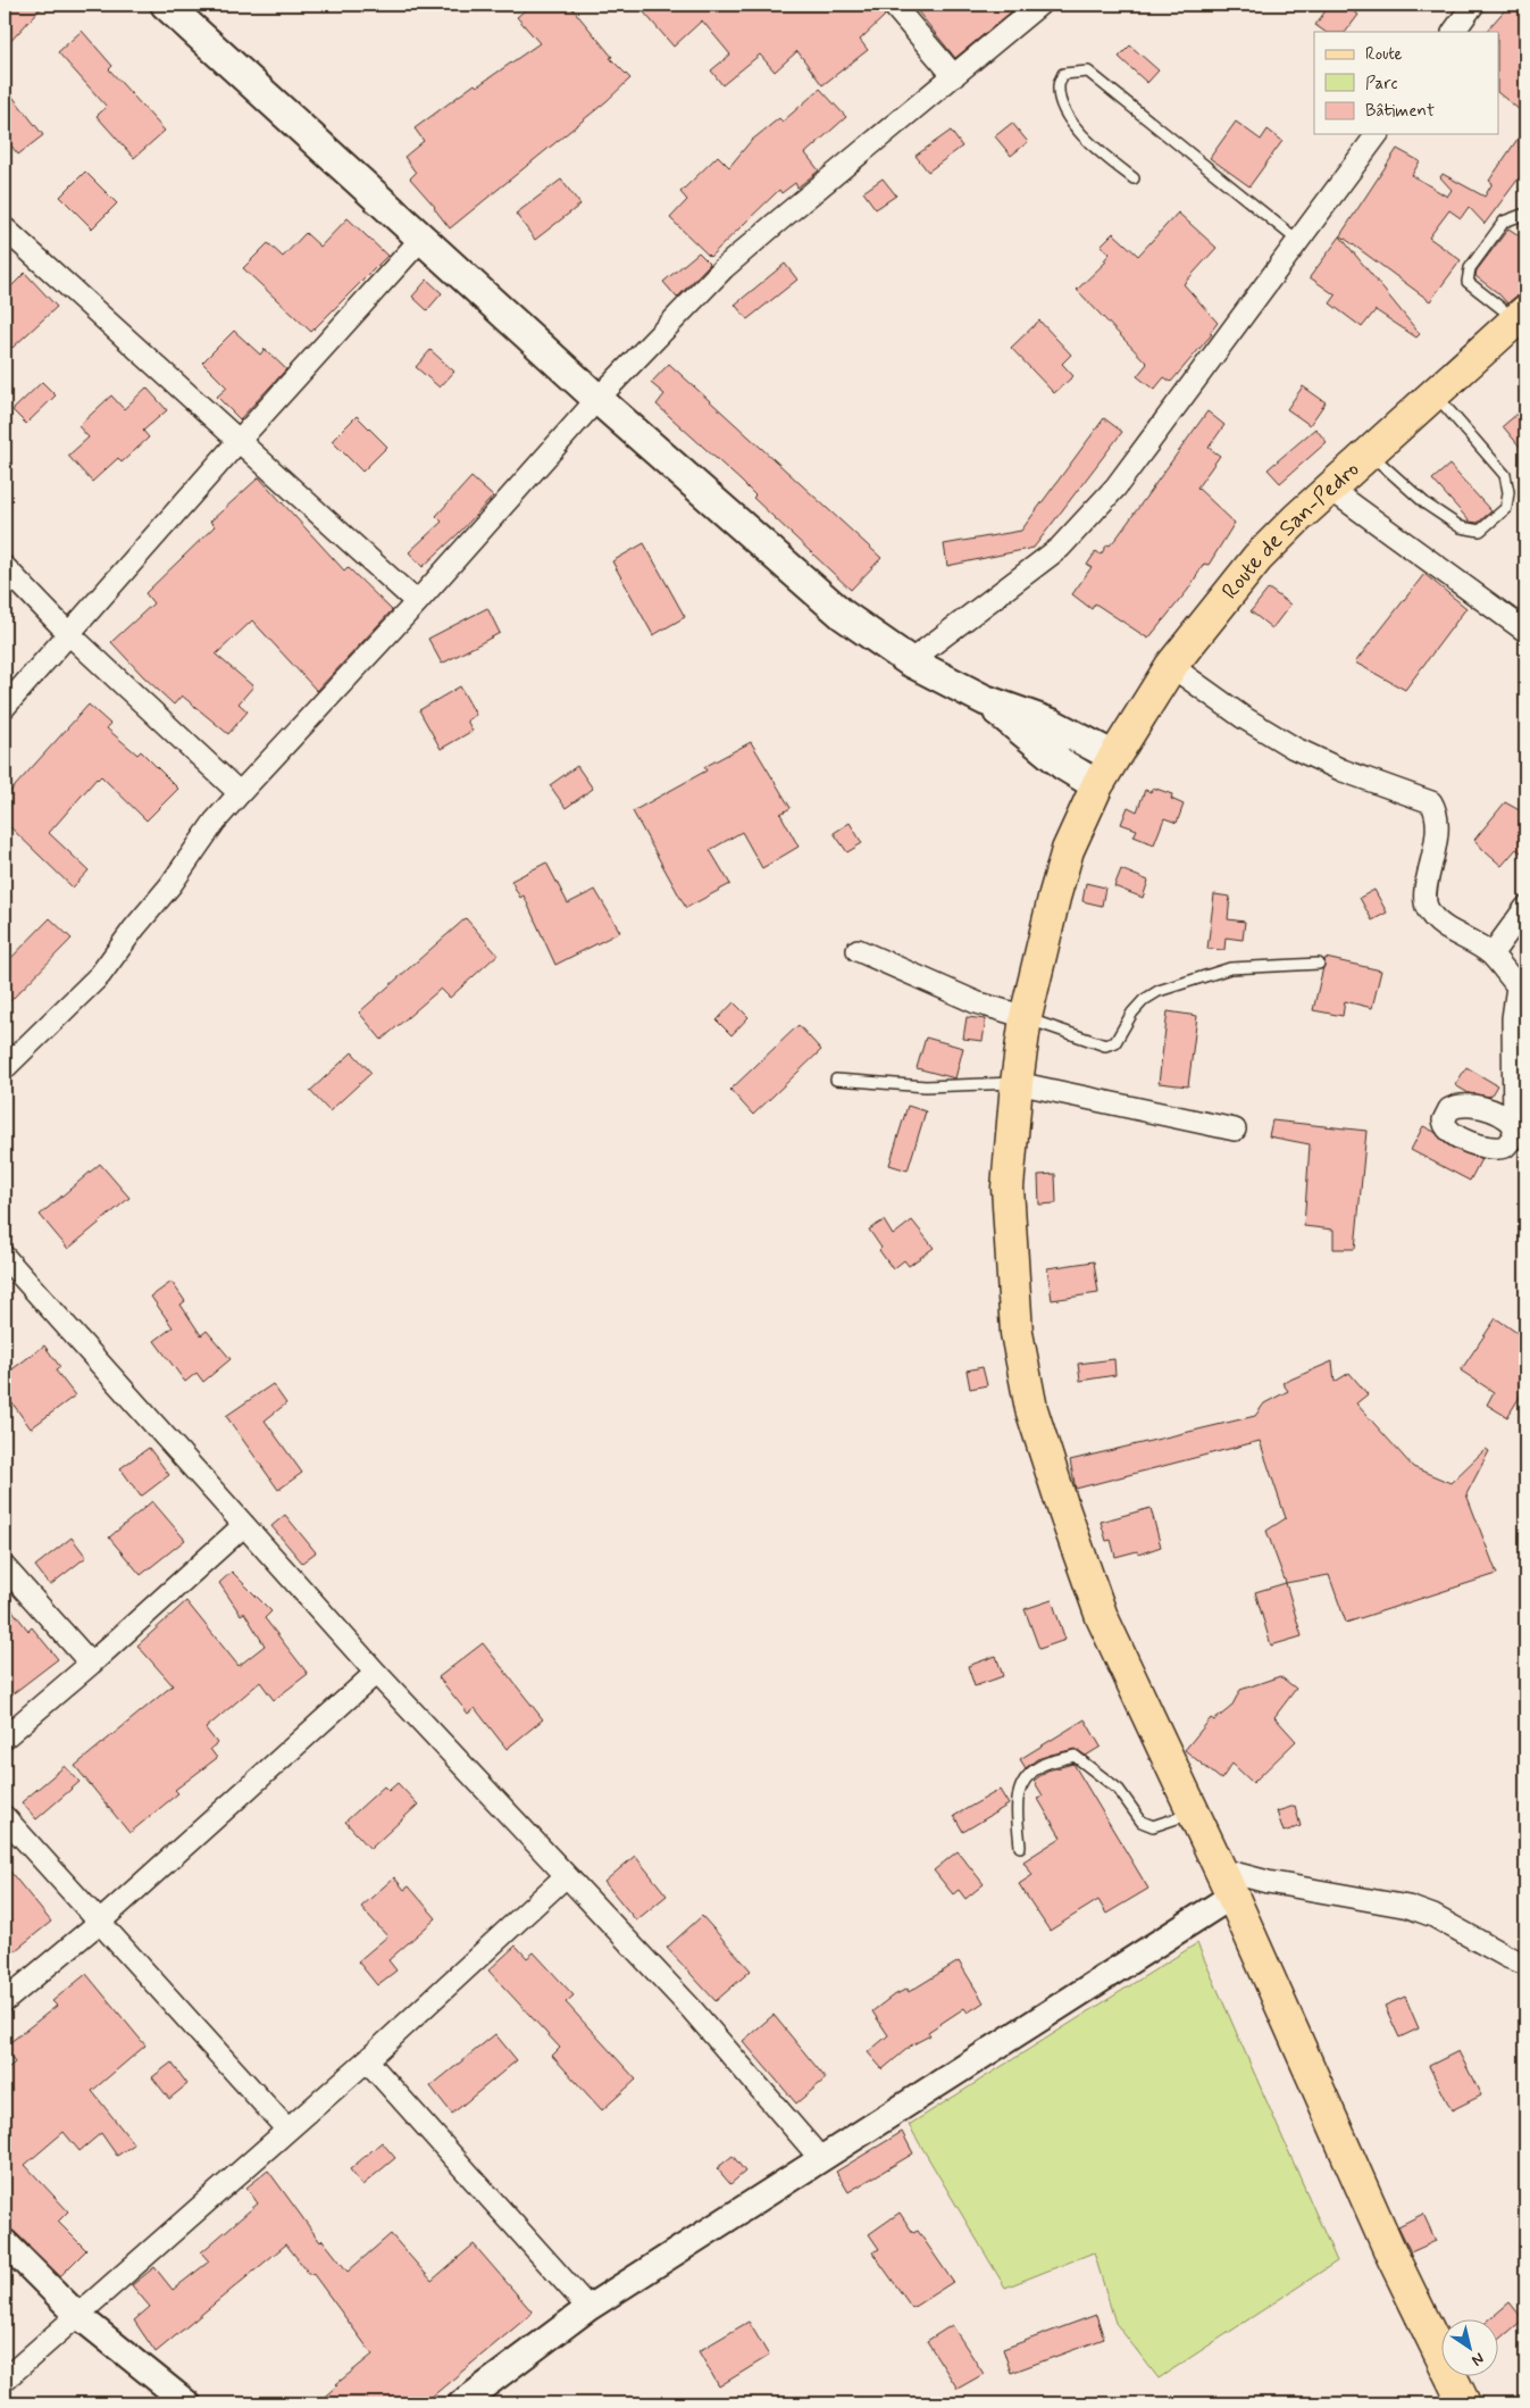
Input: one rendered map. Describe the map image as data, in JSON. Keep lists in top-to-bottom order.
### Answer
{
  "streets": {
    "main road": ["Route de San-Pedro"]
  },
  "legend": ["Route", "Parc", "Bâtiment"],
  "north": "bottom right"
}
